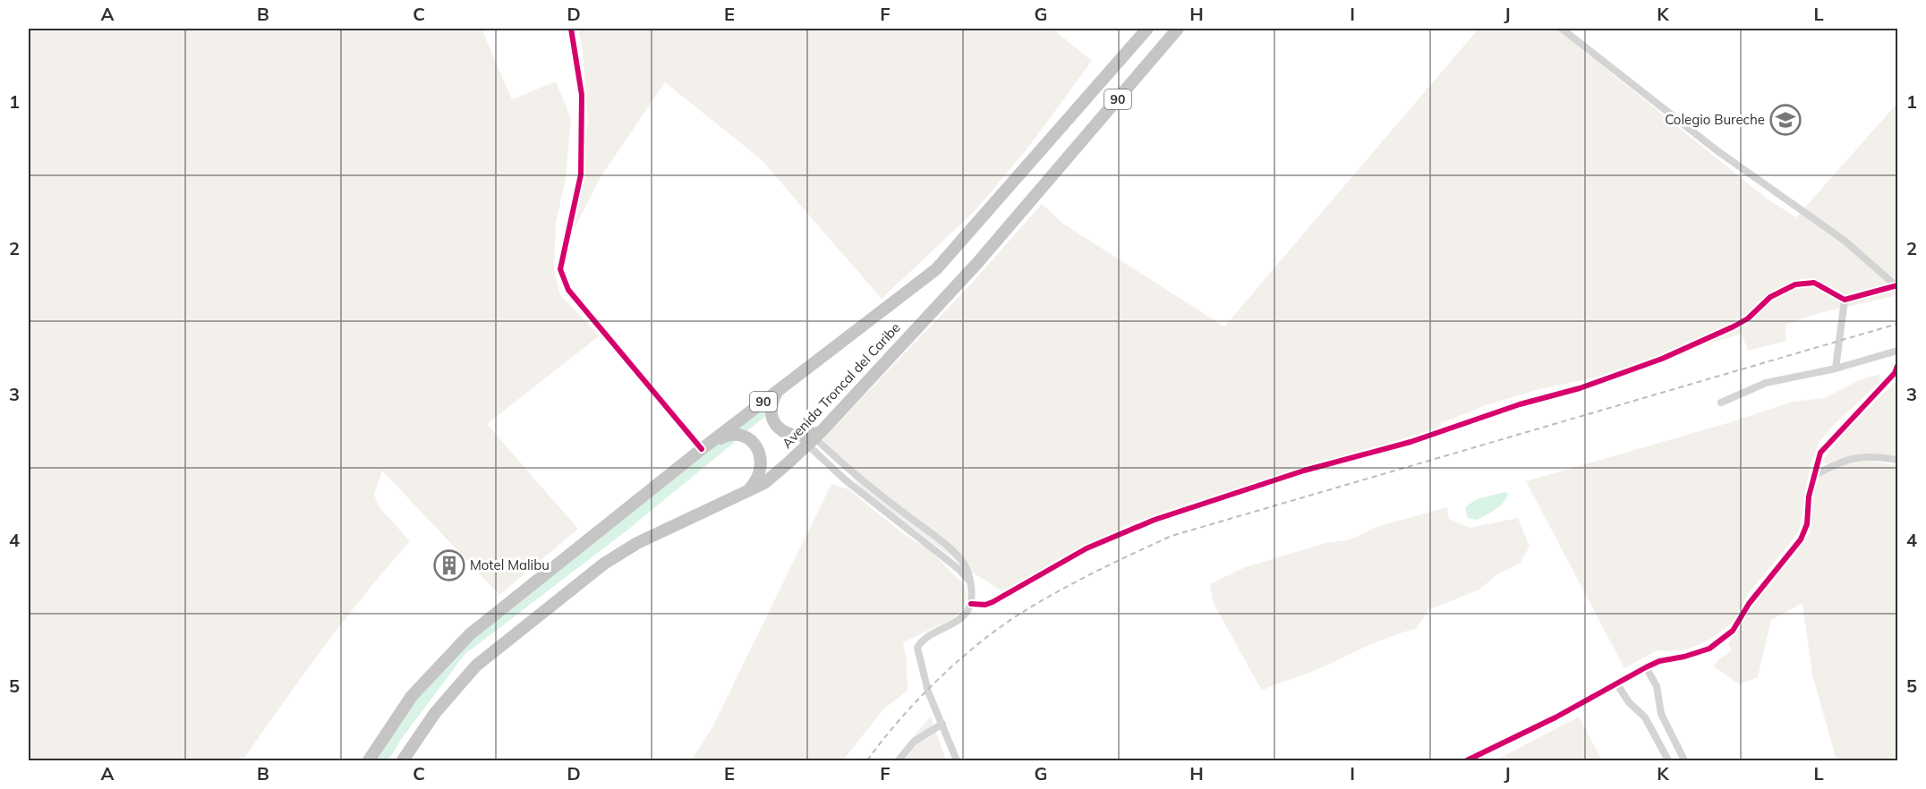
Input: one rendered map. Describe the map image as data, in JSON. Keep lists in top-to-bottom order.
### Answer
{
  "streets": {
    "highway": ["90", "Avenida Troncal del Caribe"]
  },
  "places": {
    "school or university": ["Colegio Bureche"],
    "building": ["Motel Malibu"]
  },
  "grid": {
    "columns": [
      "A",
      "B",
      "C",
      "D",
      "E",
      "F",
      "G",
      "H",
      "I",
      "J",
      "K",
      "L"
    ],
    "rows": [
      "1",
      "2",
      "3",
      "4",
      "5"
    ]
  }
}
